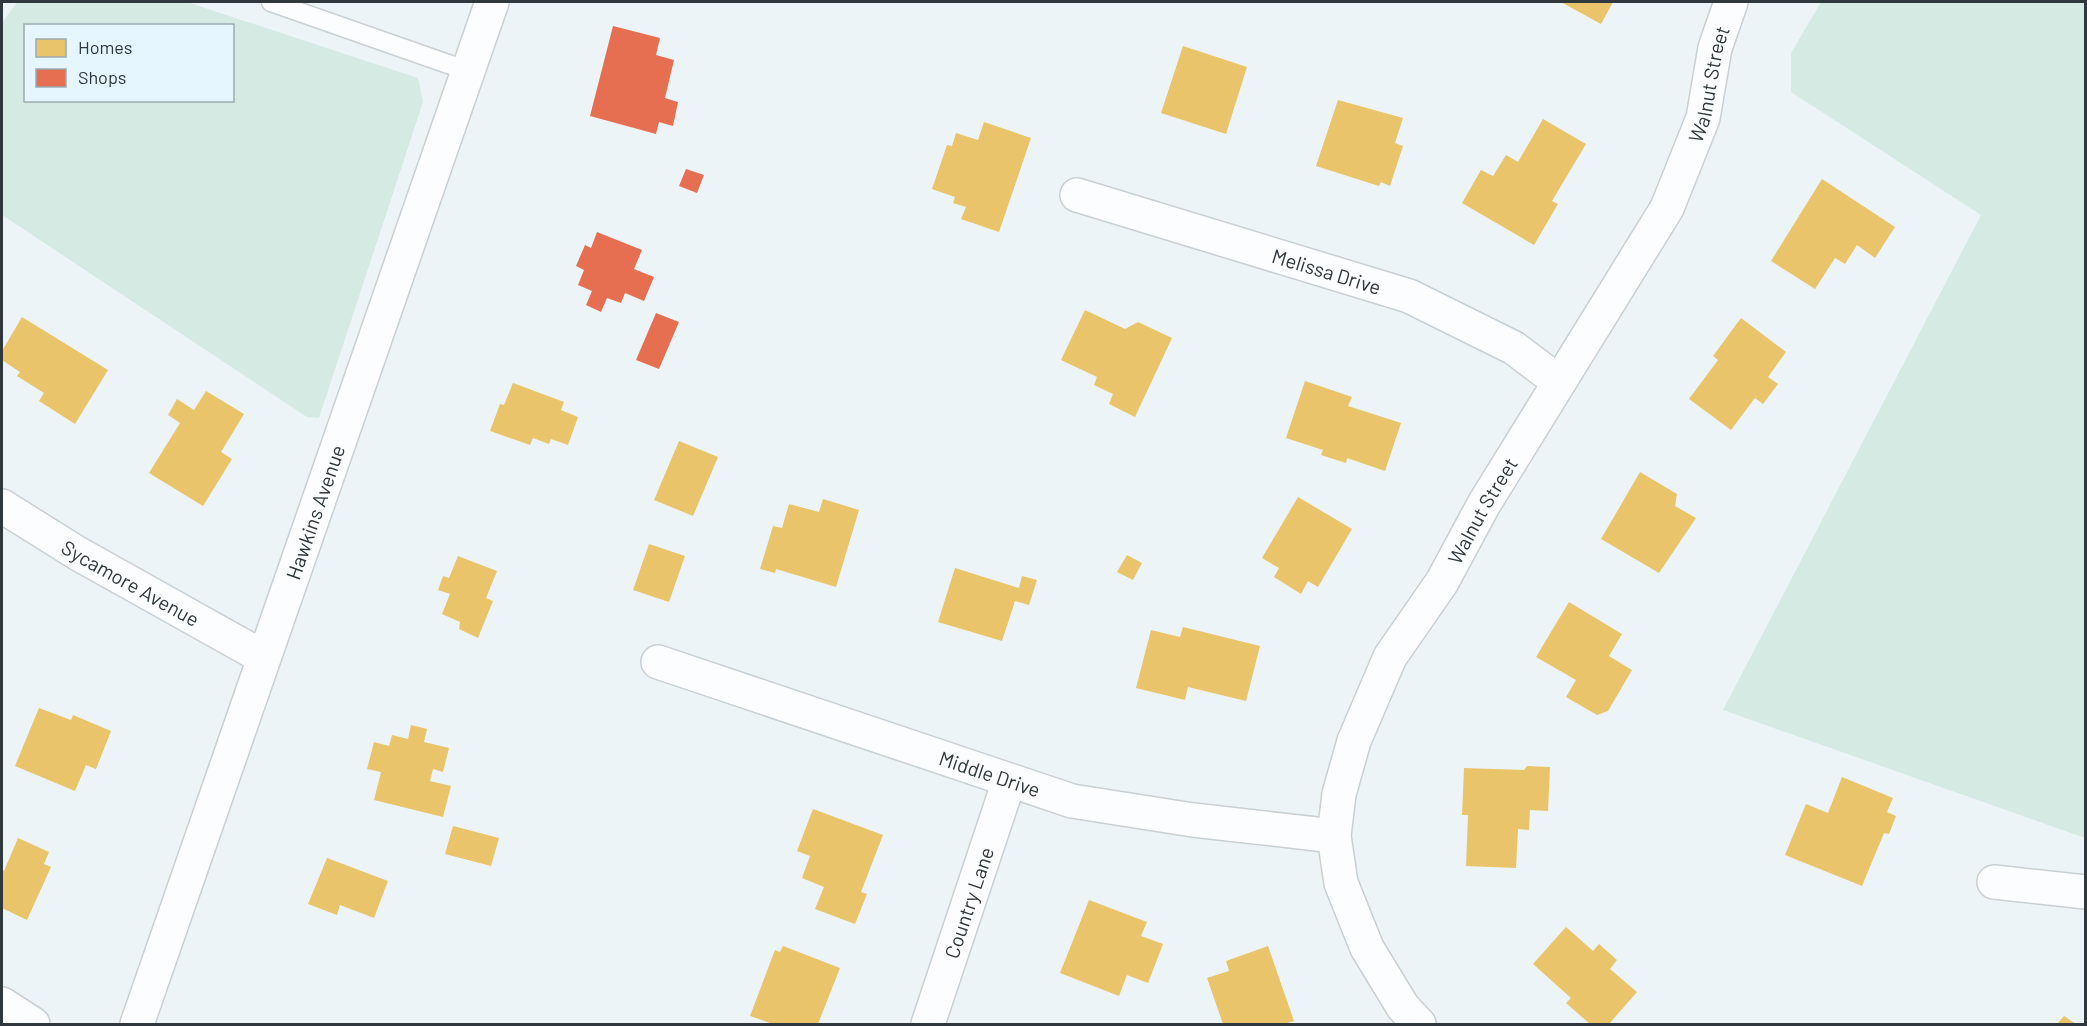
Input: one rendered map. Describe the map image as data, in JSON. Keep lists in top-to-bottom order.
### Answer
{
  "streets": {
    "street": [
      "Walnut Street",
      "Melissa Drive",
      "Hawkins Avenue",
      "Sycamore Avenue",
      "Middle Drive",
      "Country Lane"
    ]
  },
  "crossings": [
    ["Walnut Street", "Melissa Drive"],
    ["Walnut Street", "Middle Drive"],
    ["Hawkins Avenue", "Sycamore Avenue"],
    ["Middle Drive", "Country Lane"]
  ],
  "legend": ["Homes", "Shops"]
}
